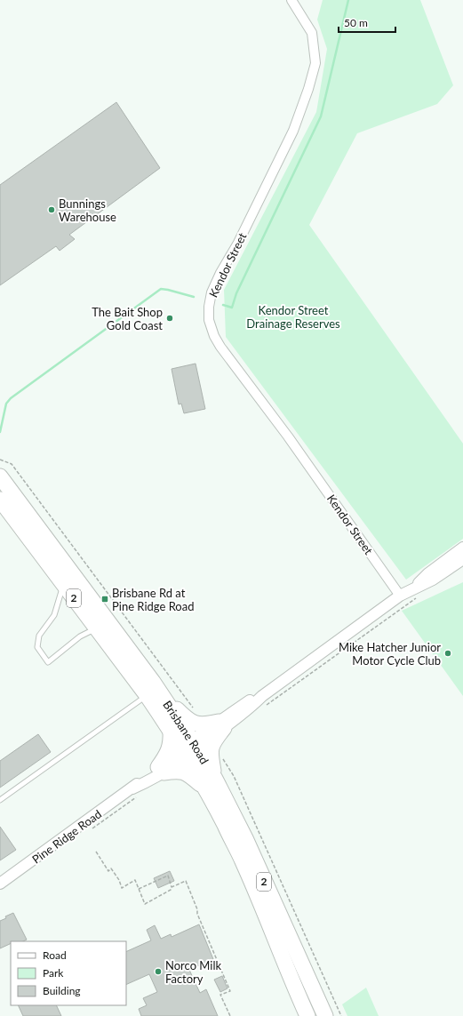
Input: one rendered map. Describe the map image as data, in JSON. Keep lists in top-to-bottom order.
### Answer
{
  "streets": {
    "highway": ["2", "Brisbane Road"],
    "street": ["Kendor Street", "Pine Ridge Road"]
  },
  "crossings": [
    ["Kendor Street", "Pine Ridge Road"],
    ["Brisbane Road", "Pine Ridge Road"]
  ],
  "parks": ["Kendor Street Drainage Reserves"],
  "places": {
    "other": [
      "Bunnings Warehouse",
      "The Bait Shop Gold Coast",
      "Mike Hatcher Junior Motor Cycle Club",
      "Norco Milk Factory"
    ],
    "transit": ["Brisbane Rd at Pine Ridge Road"]
  },
  "legend": ["Road", "Park", "Building"],
  "scale_bar": "50 m"
}
